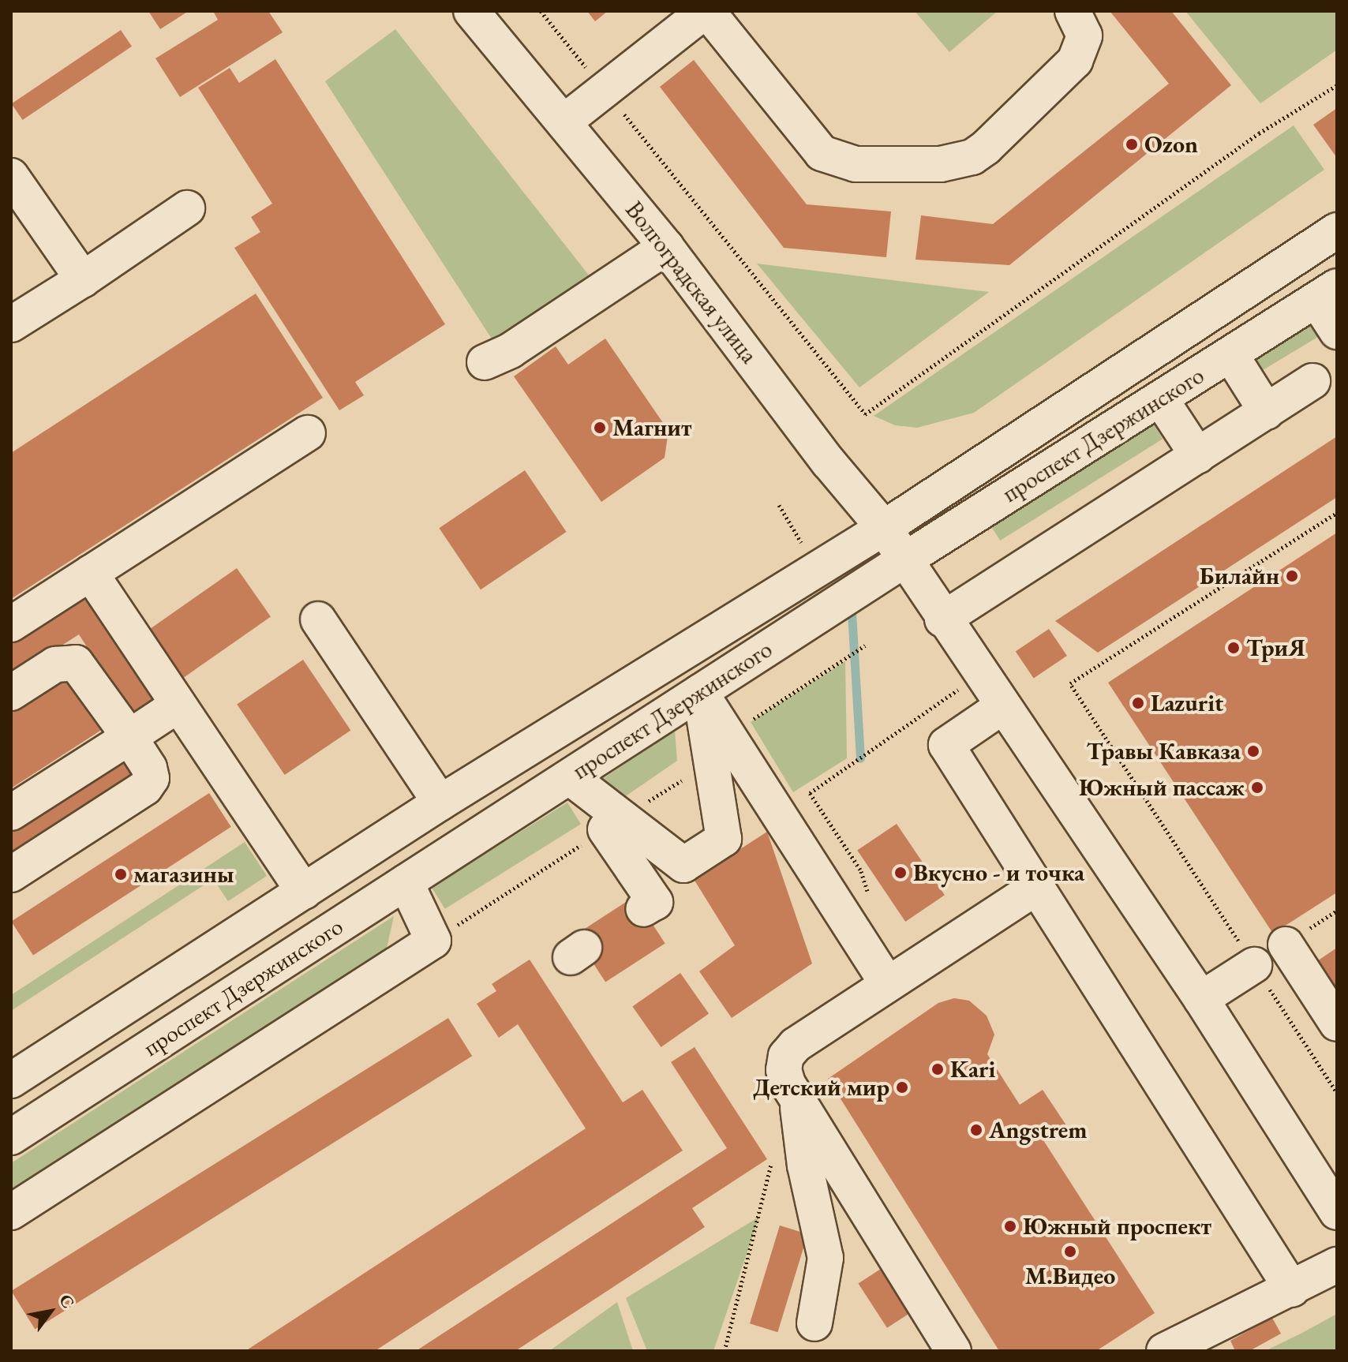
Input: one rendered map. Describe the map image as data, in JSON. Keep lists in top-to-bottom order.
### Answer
{
  "streets": {
    "street": ["Волгоградская улица", "проспект Дзержинского"]
  },
  "crossings": [
    ["Волгоградская улица", "проспект Дзержинского"]
  ],
  "places": [
    "Ozon",
    "Магнит",
    "Билайн",
    "ТриЯ",
    "Lazurit",
    "Травы Кавказа",
    "Южный пассаж",
    "Вкусно - и точка",
    "магазины",
    "Kari",
    "Детский мир",
    "Angstrem",
    "Южный проспект",
    "М.Видео"
  ],
  "north": "top right"
}
